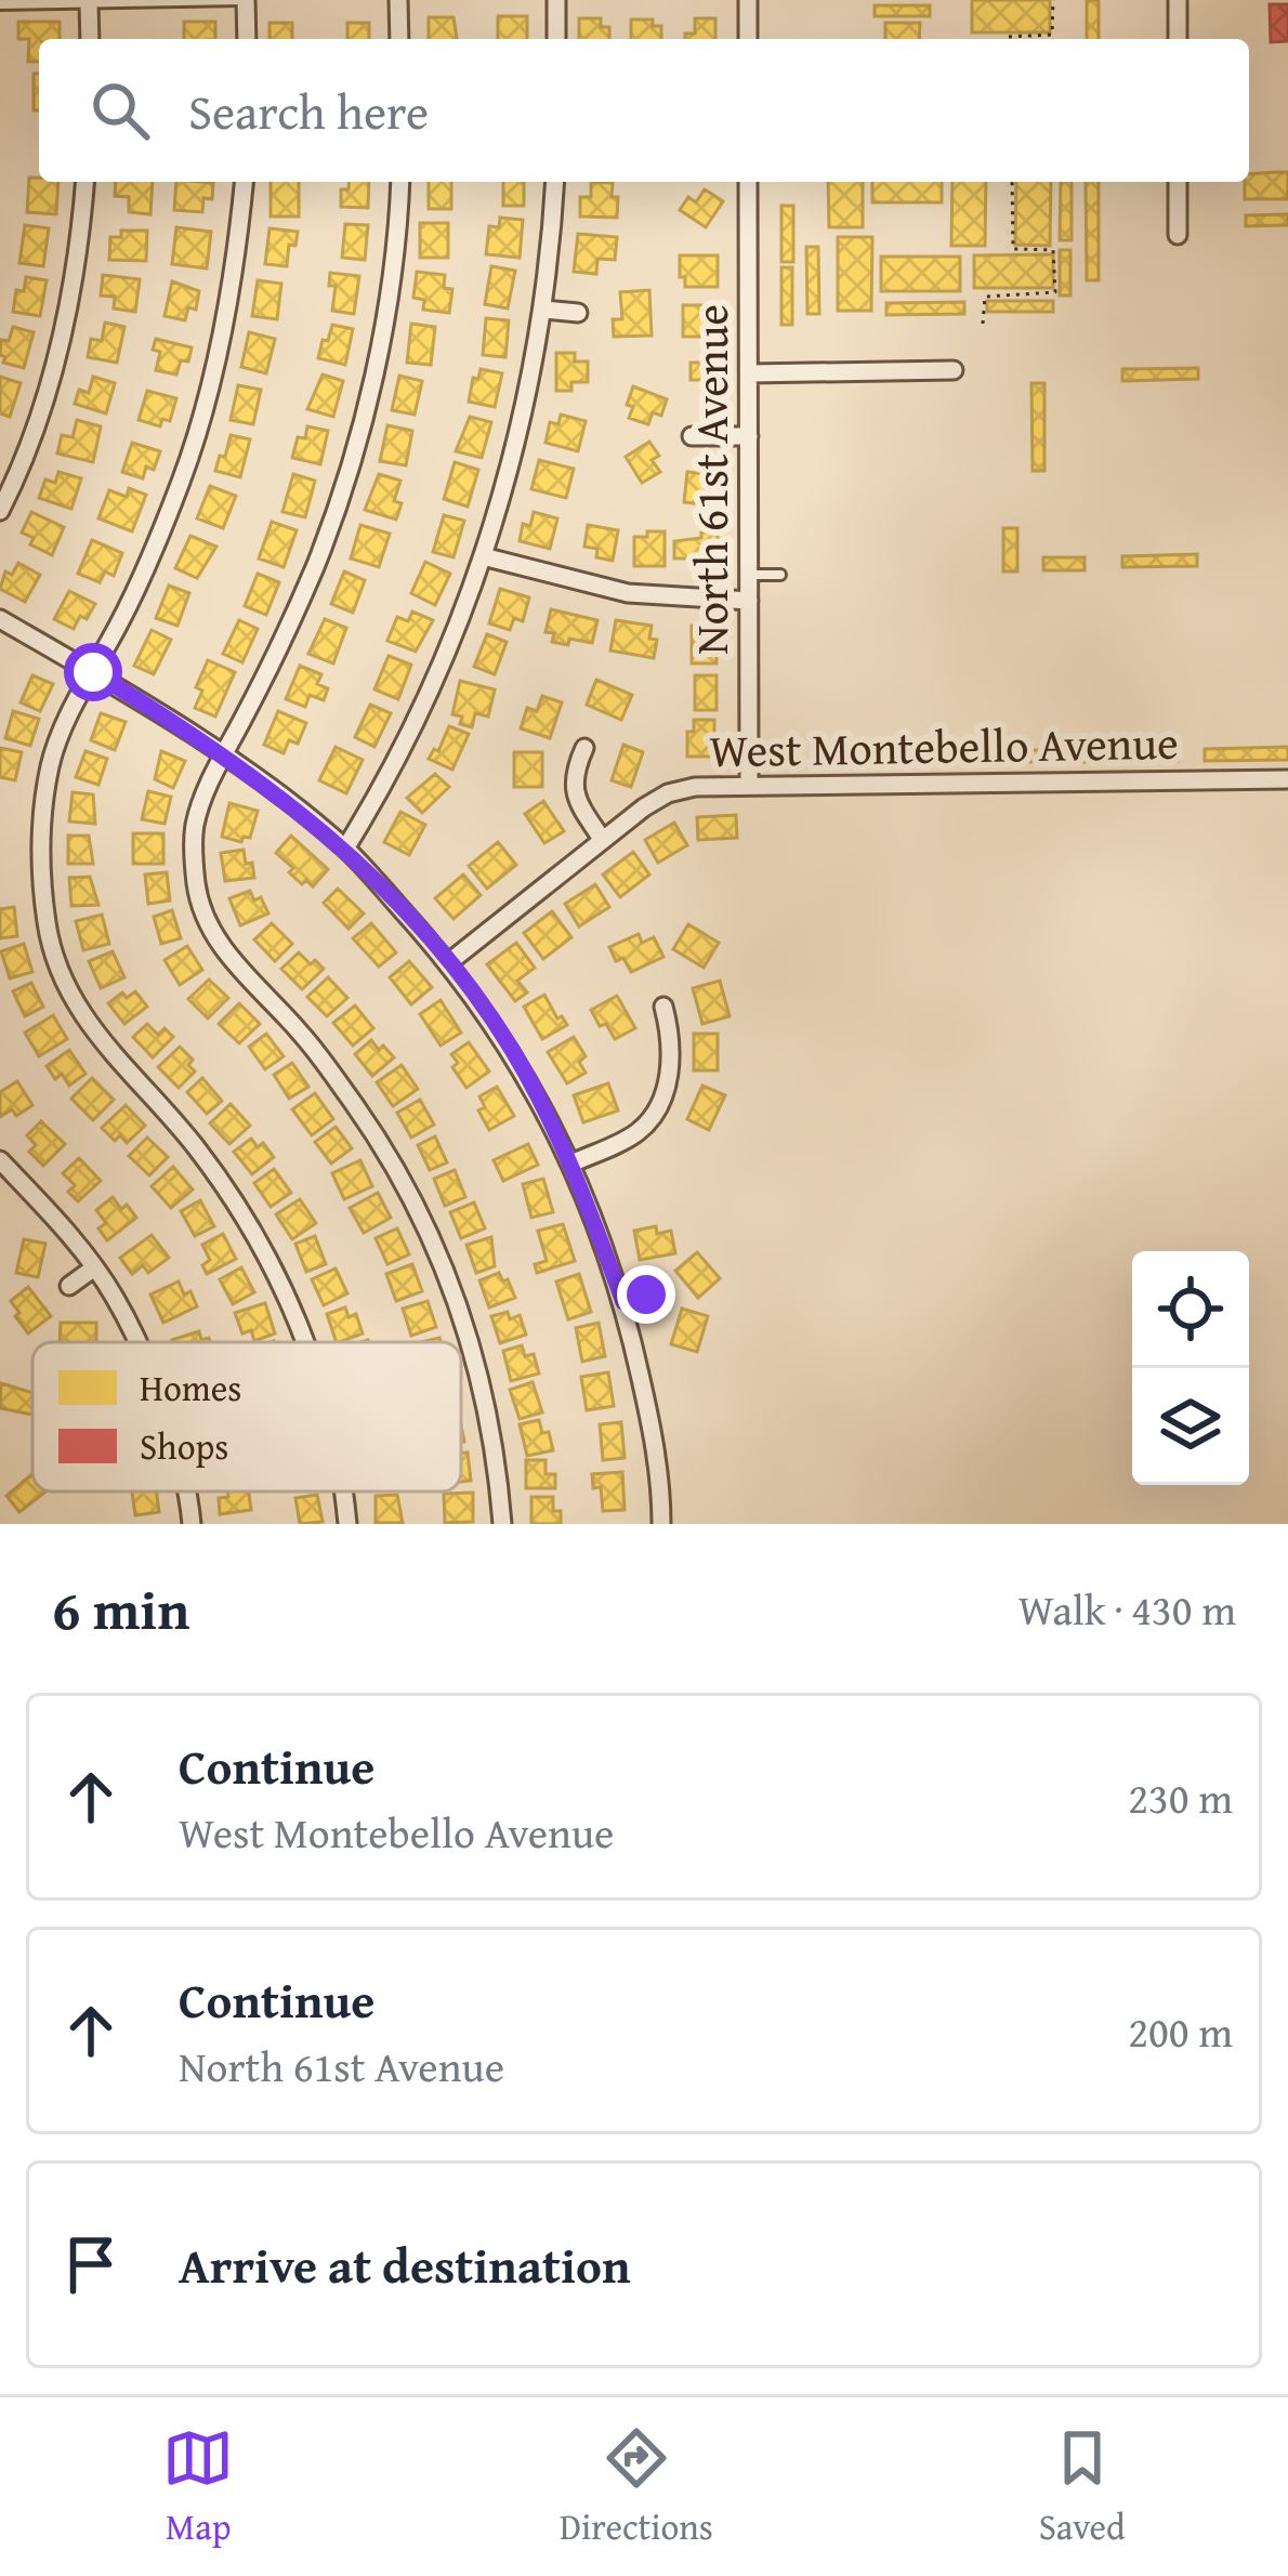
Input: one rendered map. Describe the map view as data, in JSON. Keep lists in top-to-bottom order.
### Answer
{
  "streets": {
    "street": ["North 61st Avenue", "West Montebello Avenue"]
  },
  "crossings": [
    ["North 61st Avenue", "West Montebello Avenue"]
  ],
  "legend": ["Homes", "Shops"],
  "page": {
    "search": "Search here",
    "heading": ["6 min", "Walk · 430 m"],
    "list": [
      ["Continue", "West Montebello Avenue", "230 m"],
      ["Continue", "North 61st Avenue", "200 m"],
      "Arrive at destination"
    ],
    "nav": ["Map", "Directions", "Saved"]
  }
}
